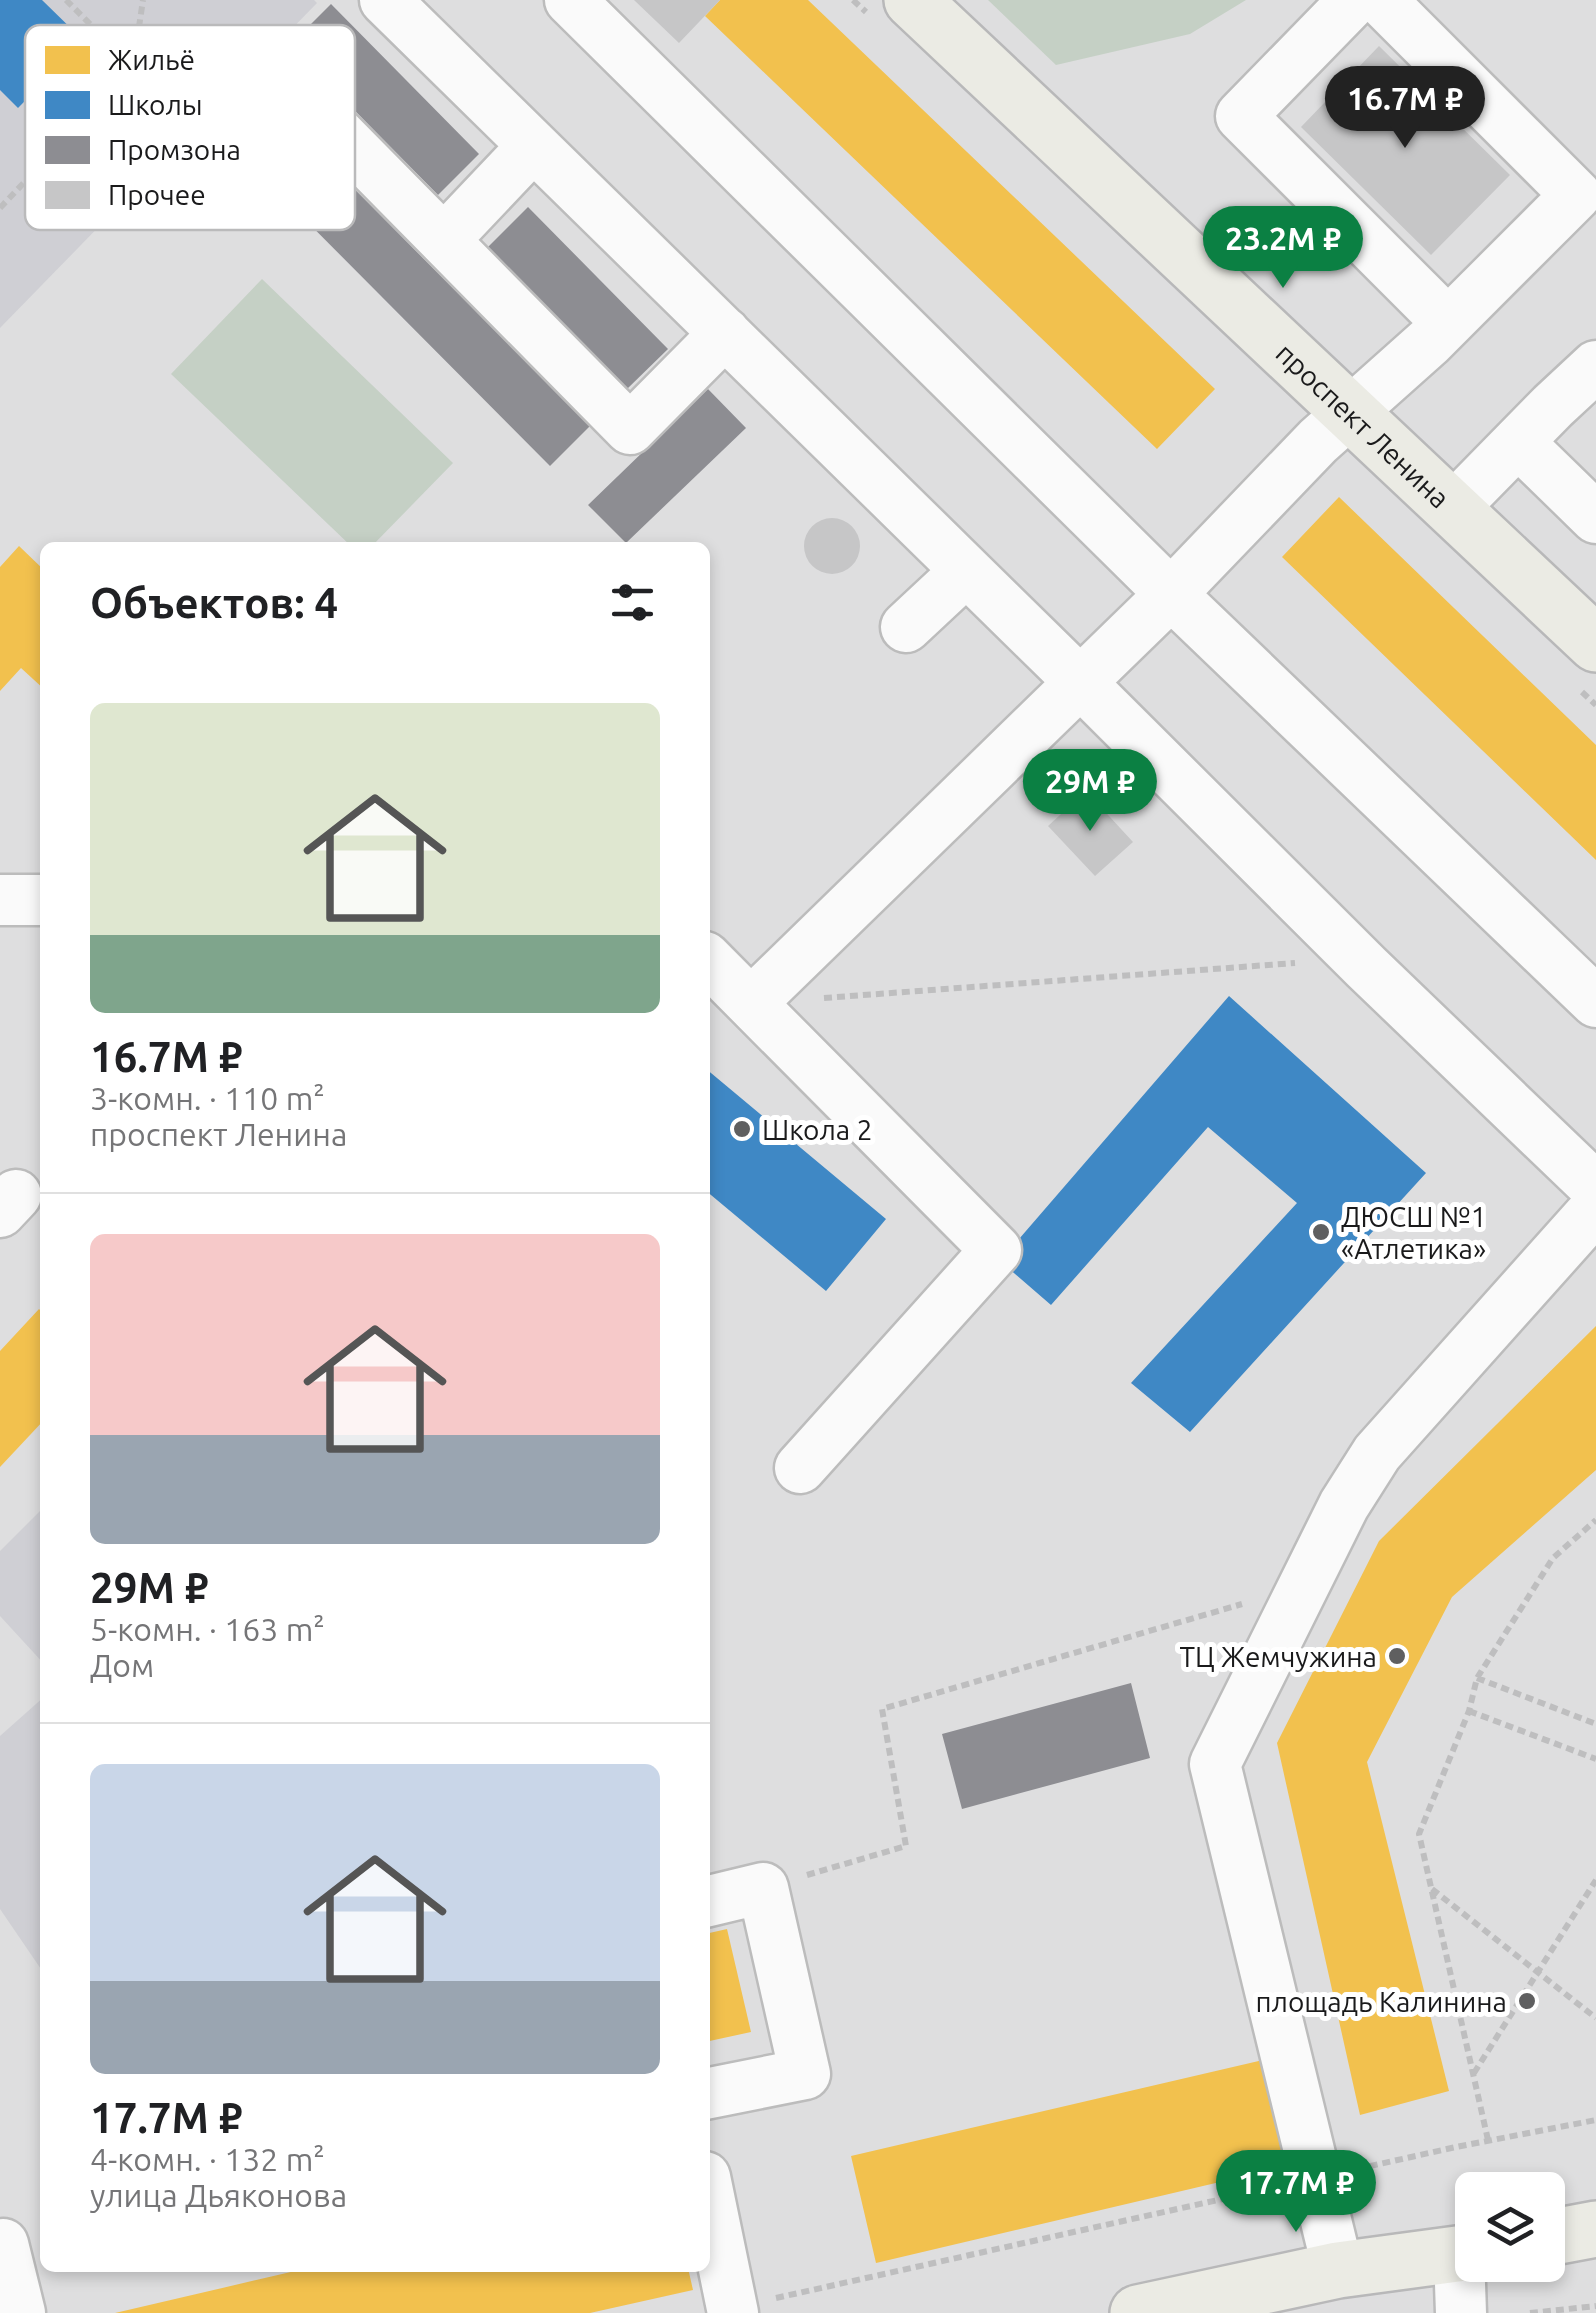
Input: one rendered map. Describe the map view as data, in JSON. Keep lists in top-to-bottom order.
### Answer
{
  "streets": {
    "main road": ["проспект Ленина"]
  },
  "places": [
    "Школа 2",
    "ДЮСШ №1 «Атлетика»",
    "ТЦ Жемчужина",
    "площадь Калинина"
  ],
  "legend": [
    "Жильё",
    "Школы",
    "Промзона",
    "Прочее"
  ],
  "page": {
    "price": [
      "16.7M ₽",
      "23.2M ₽",
      "29M ₽",
      "17.7M ₽"
    ],
    "heading": "Объектов: 4",
    "list": [
      {
        "name": "16.7M ₽",
        "note": "3-комн. · 110 m² · проспект Ленина"
      },
      {
        "name": "29M ₽",
        "note": "5-комн. · 163 m² · Дом"
      },
      {
        "name": "17.7M ₽",
        "note": "4-комн. · 132 m² · улица Дьяконова"
      }
    ]
  }
}
